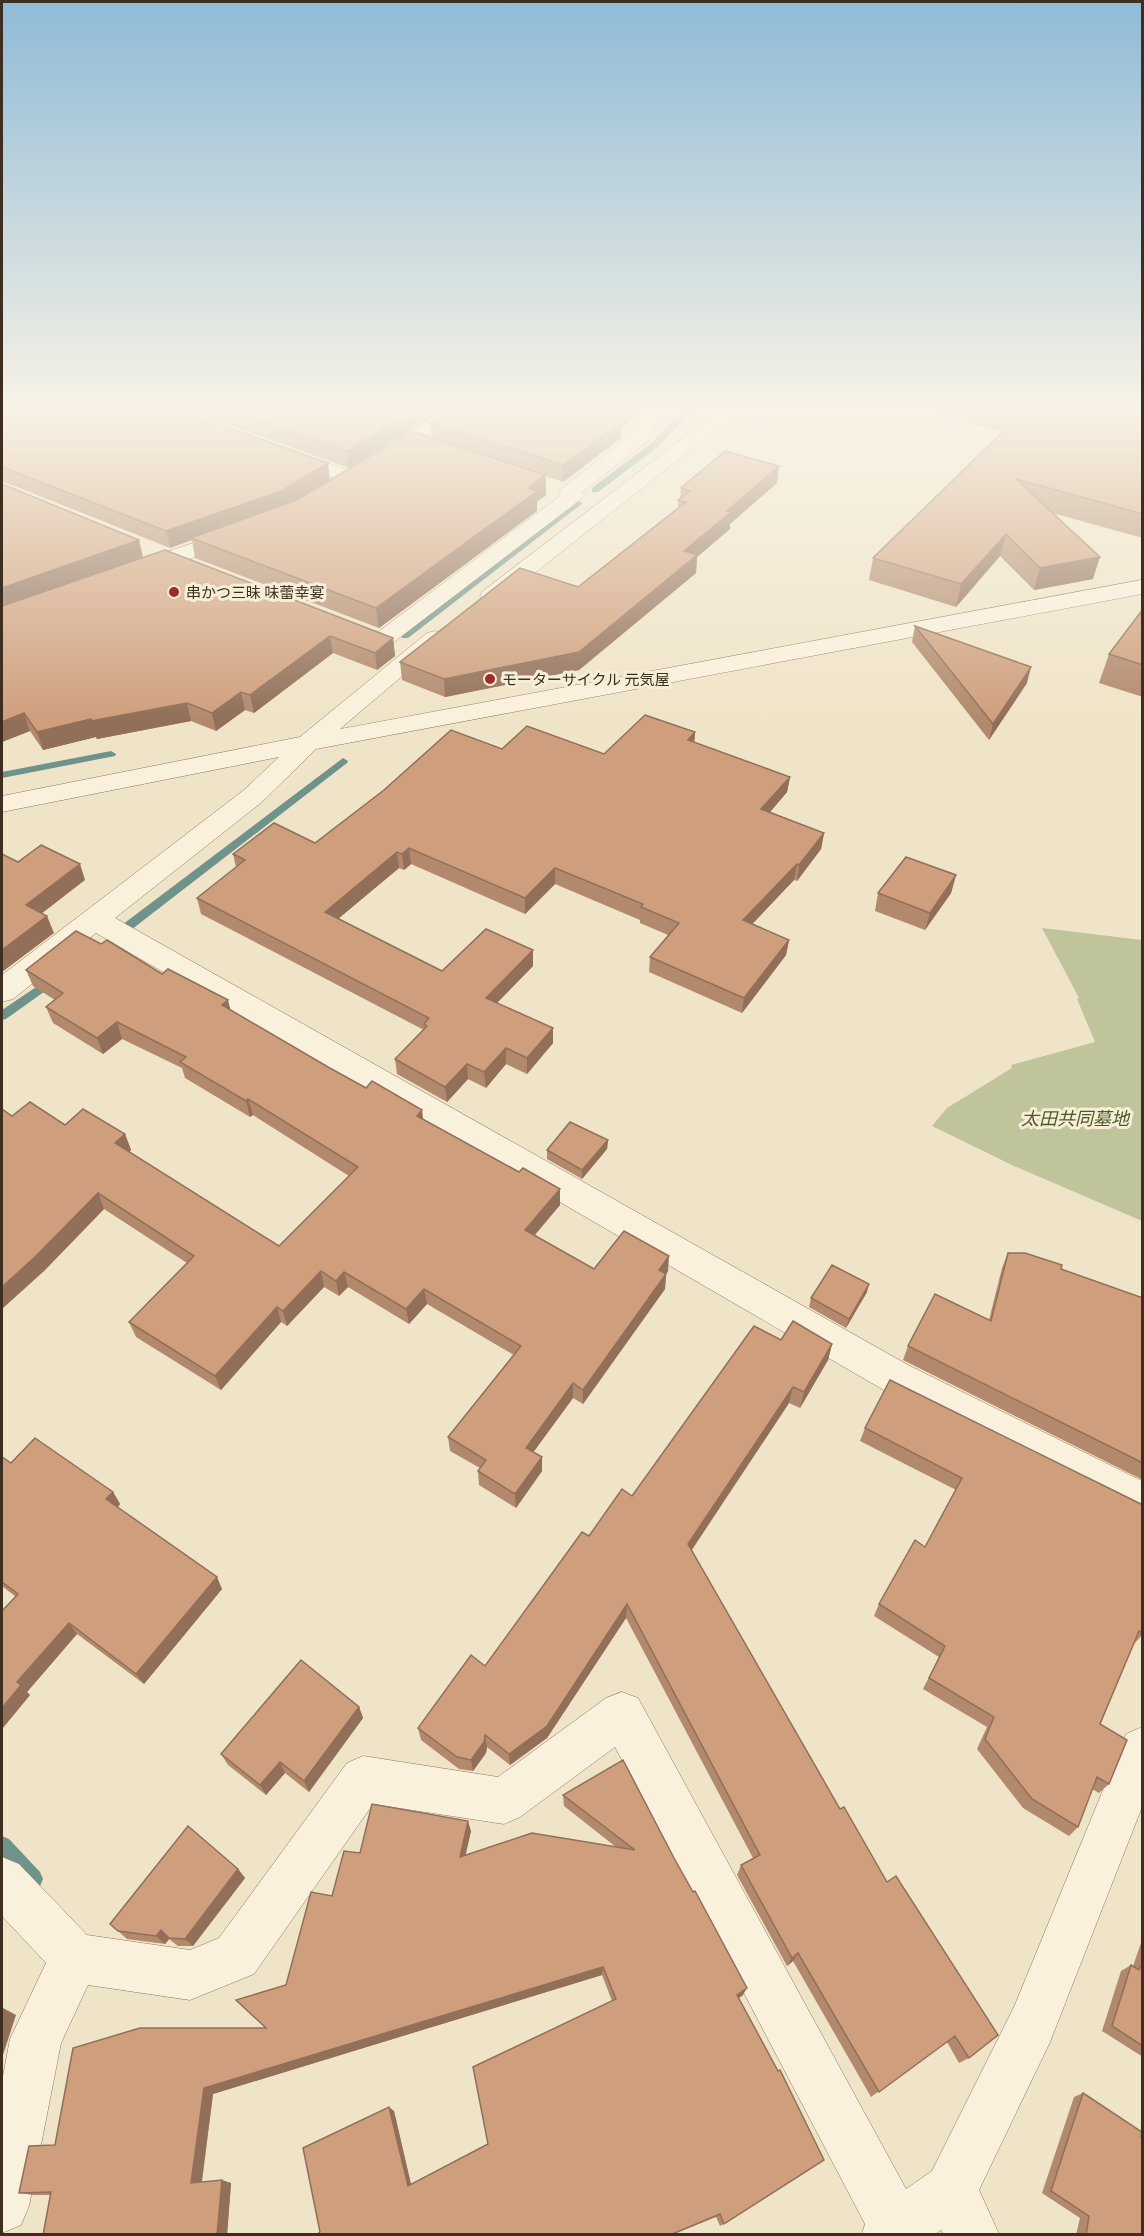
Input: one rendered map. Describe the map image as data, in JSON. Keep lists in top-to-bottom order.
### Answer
{
  "parks": ["太田共同墓地"],
  "places": ["串かつ三昧 味蕾幸宴", "モーターサイクル 元気屋"]
}
